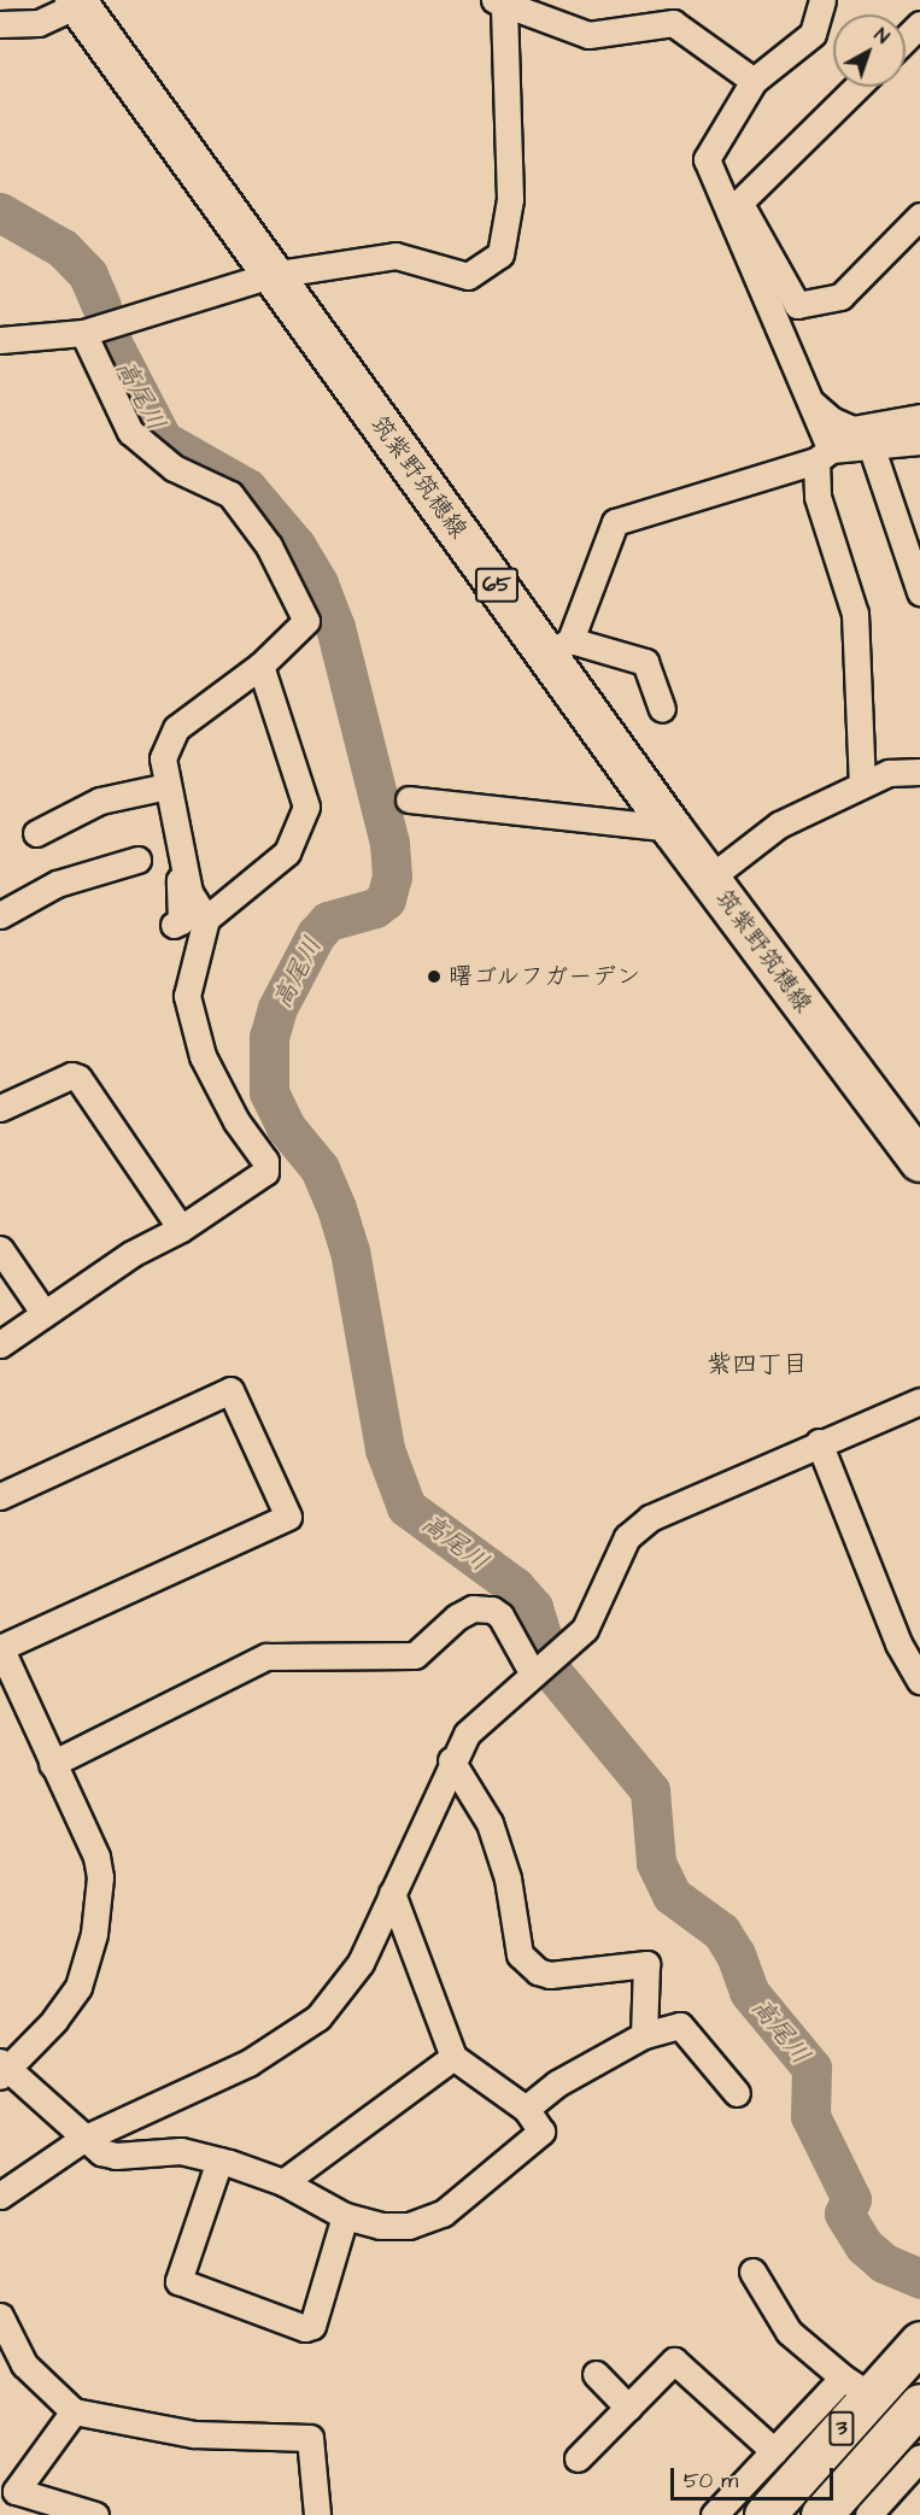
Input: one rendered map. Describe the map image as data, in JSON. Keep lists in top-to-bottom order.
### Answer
{
  "streets": {
    "main road": ["筑紫野筑穂線", "65", "3"]
  },
  "districts": ["紫四丁目"],
  "water": ["高尾川"],
  "places": ["曙ゴルフガーデン"],
  "scale_bar": "50 m",
  "north": "top right"
}
